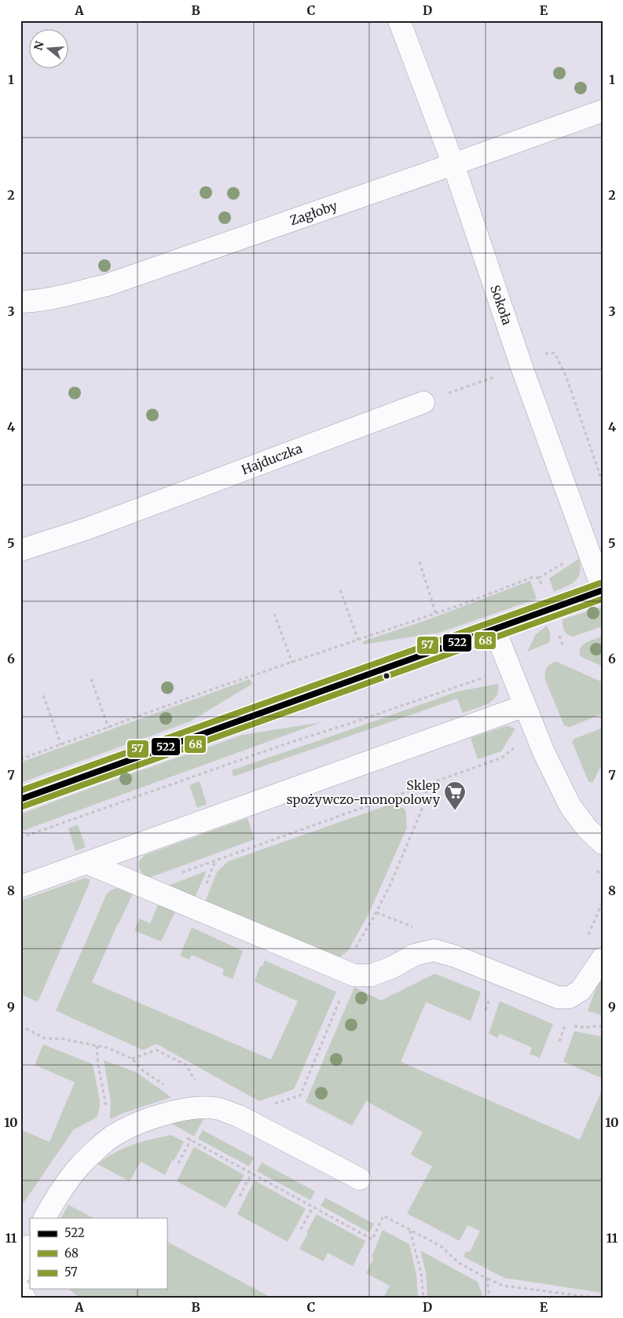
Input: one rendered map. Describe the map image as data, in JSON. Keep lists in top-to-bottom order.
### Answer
{
  "streets": {
    "street": ["Zagłoby", "Sokoła", "Hajduczka"]
  },
  "crossings": [
    ["Zagłoby", "Sokoła"]
  ],
  "places": {
    "supermarket": ["Sklep spożywczo-monopolowy"]
  },
  "lines": ["transit line 57", "transit line 522", "transit line 68"],
  "legend": ["522", "68", "57"],
  "north": "left",
  "grid": {
    "columns": [
      "A",
      "B",
      "C",
      "D",
      "E"
    ],
    "rows": [
      "1",
      "2",
      "3",
      "4",
      "5",
      "6",
      "7",
      "8",
      "9",
      "10",
      "11"
    ]
  }
}
